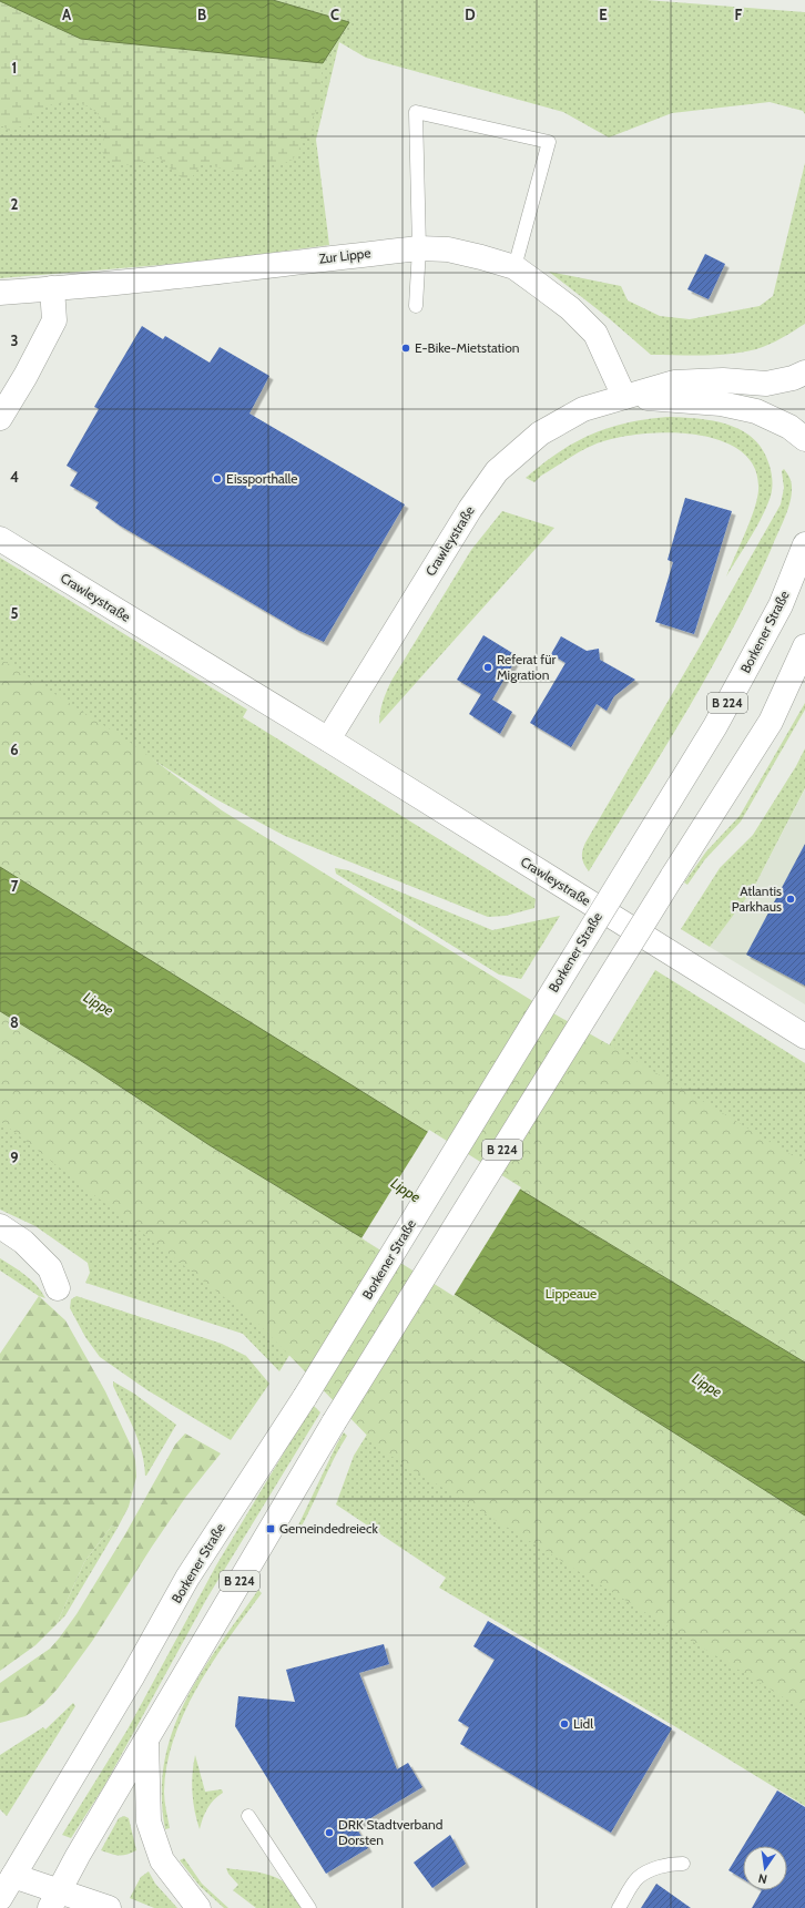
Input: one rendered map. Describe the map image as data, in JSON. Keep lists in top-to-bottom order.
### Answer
{
  "streets": {
    "main road": [
      "Zur Lippe",
      "Crawleystraße",
      "Borkener Straße",
      "B 224"
    ]
  },
  "crossings": [
    ["Zur Lippe", "Crawleystraße"]
  ],
  "water": ["Lippe"],
  "parks": ["Lippeaue"],
  "places": {
    "other": [
      "E-Bike-Mietstation",
      "Eissporthalle",
      "Referat für Migration",
      "Atlantis Parkhaus",
      "Lidl",
      "DRK Stadtverband Dorsten"
    ],
    "transit": ["Gemeindedreieck"]
  },
  "north": "bottom",
  "grid": {
    "columns": [
      "A",
      "B",
      "C",
      "D",
      "E",
      "F"
    ],
    "rows": [
      "1",
      "2",
      "3",
      "4",
      "5",
      "6",
      "7",
      "8",
      "9"
    ]
  }
}
